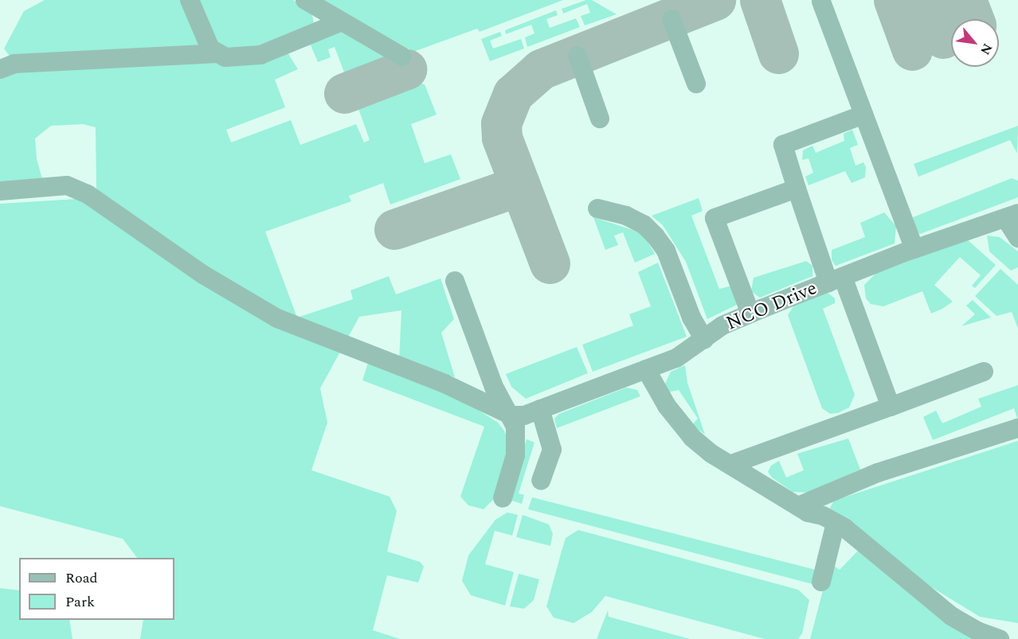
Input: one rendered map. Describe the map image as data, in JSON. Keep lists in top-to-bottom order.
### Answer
{
  "streets": {
    "lane": ["NCO Drive"]
  },
  "legend": ["Road", "Park"],
  "north": "bottom right"
}
